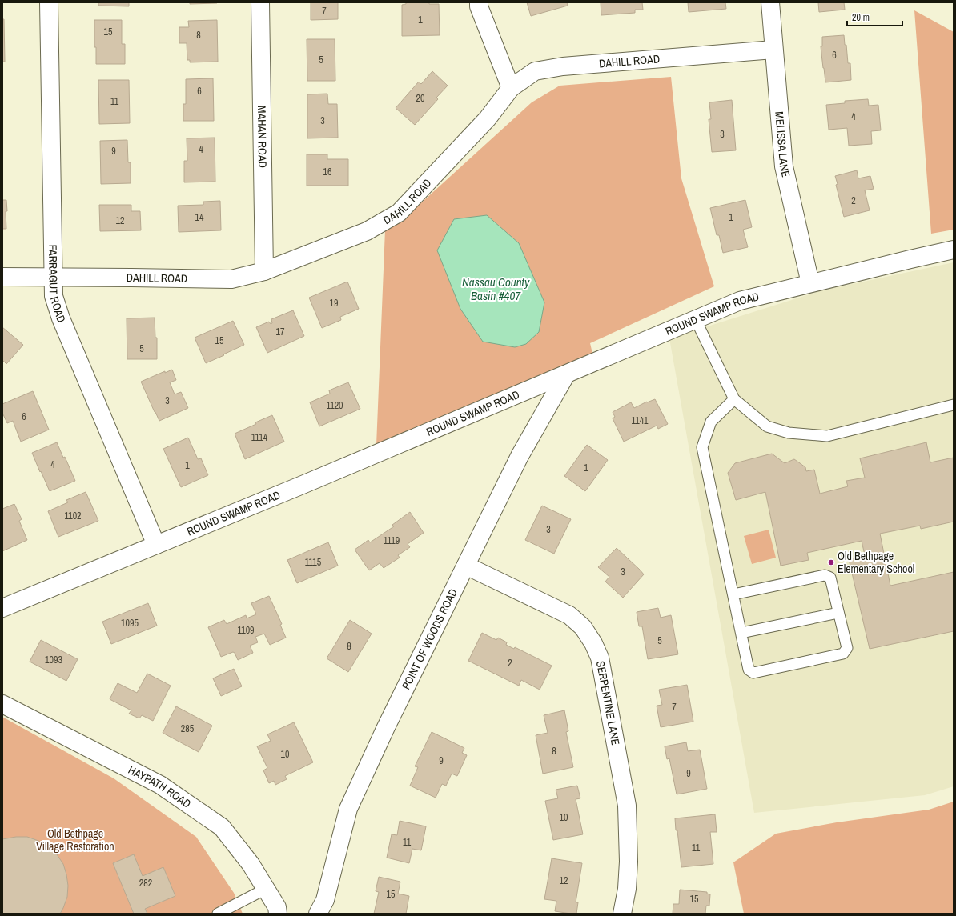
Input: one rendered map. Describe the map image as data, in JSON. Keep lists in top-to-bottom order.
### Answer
{
  "streets": {
    "street": [
      "DAHILL ROAD",
      "MAHAN ROAD",
      "MELISSA LANE",
      "FARRAGUT ROAD",
      "ROUND SWAMP ROAD",
      "POINT OF WOODS ROAD",
      "SERPENTINE LANE",
      "HAYPATH ROAD"
    ]
  },
  "crossings": [
    ["DAHILL ROAD", "MAHAN ROAD"],
    ["DAHILL ROAD", "MELISSA LANE"],
    ["DAHILL ROAD", "FARRAGUT ROAD"],
    ["MELISSA LANE", "ROUND SWAMP ROAD"],
    ["FARRAGUT ROAD", "ROUND SWAMP ROAD"],
    ["ROUND SWAMP ROAD", "POINT OF WOODS ROAD"],
    ["POINT OF WOODS ROAD", "SERPENTINE LANE"]
  ],
  "water": ["Nassau County Basin #407"],
  "parks": ["Old Bethpage Village Restoration"],
  "places": ["Old Bethpage Elementary School"],
  "house_numbers": [
    "7",
    "1",
    "15",
    "8",
    "6",
    "5",
    "6",
    "20",
    "11",
    "4",
    "3",
    "3",
    "4",
    "9",
    "16",
    "2",
    "14",
    "1",
    "12",
    "19",
    "17",
    "15",
    "5",
    "3",
    "1120",
    "6",
    "1141",
    "1114",
    "4",
    "1",
    "1",
    "1102",
    "3",
    "1119",
    "1115",
    "3",
    "1095",
    "1109",
    "5",
    "8",
    "1093",
    "2",
    "7",
    "285",
    "8",
    "10",
    "9",
    "9",
    "10",
    "11",
    "11",
    "12",
    "282",
    "15",
    "15"
  ],
  "scale_bar": "20 m"
}
